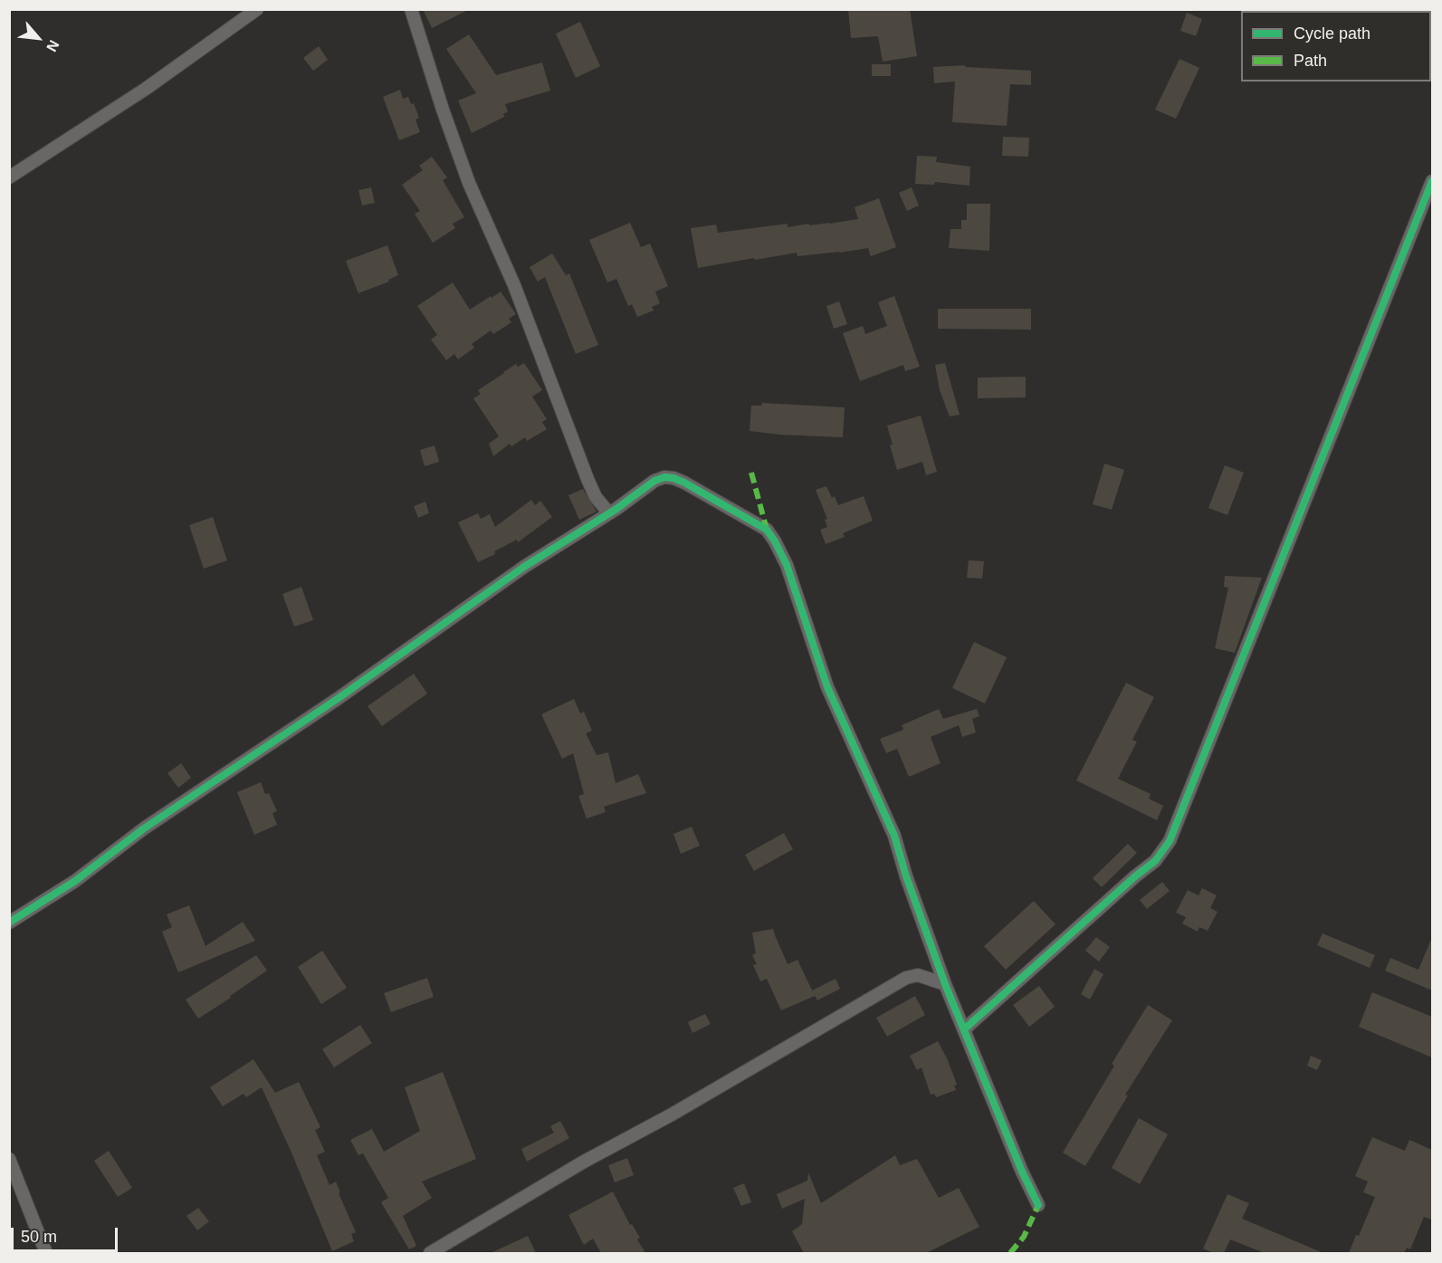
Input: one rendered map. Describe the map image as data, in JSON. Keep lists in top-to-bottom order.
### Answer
{
  "legend": ["Cycle path", "Path"],
  "scale_bar": "50 m",
  "north": "bottom right"
}
